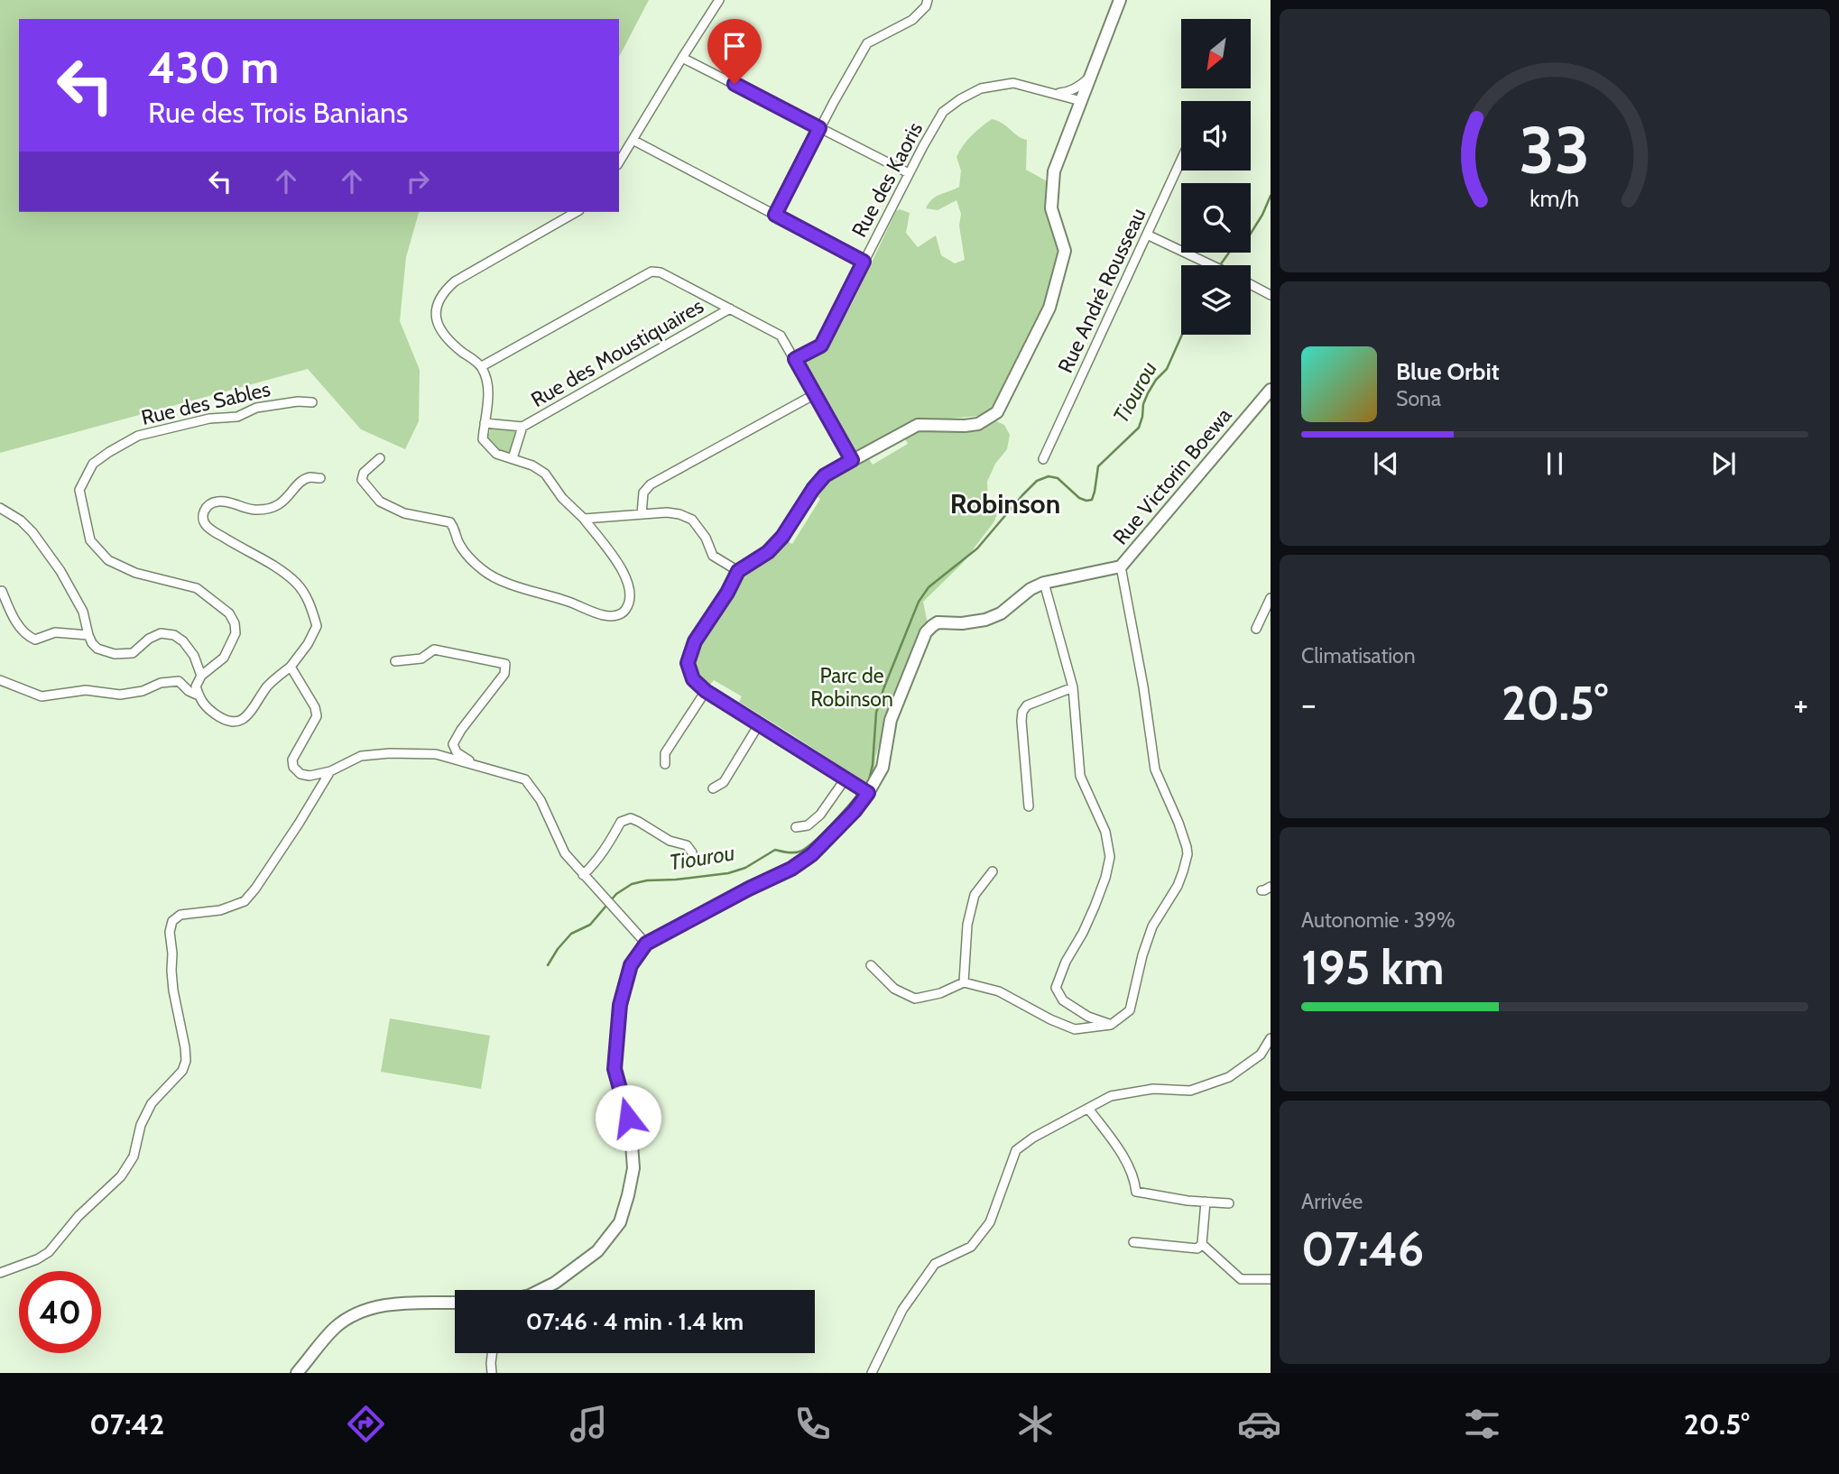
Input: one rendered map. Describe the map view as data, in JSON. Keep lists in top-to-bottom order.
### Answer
{
  "streets": {
    "street": [
      "Rue des Kaoris",
      "Rue André Rousseau",
      "Rue des Moustiquaires",
      "Rue des Sables",
      "Rue Victorin Boewa"
    ]
  },
  "districts": ["Robinson"],
  "water": ["Tiourou"],
  "parks": ["Parc de Robinson"],
  "north": "bottom left",
  "page": {
    "turn": ["430 m", "Rue des Trois Banians"],
    "song": ["Blue Orbit", "Sona"],
    "tile": [
      "Climatisation",
      ["Autonomie · 39%", "195 km"],
      ["Arrivée", "07:46"]
    ],
    "heat": ["−", "20.5°", "+"],
    "limit": "40",
    "trip": "07:46 · 4 min · 1.4 km",
    "tabs": ["07:42", "20.5°"],
    "gauge": ["33", "km/h"]
  }
}
